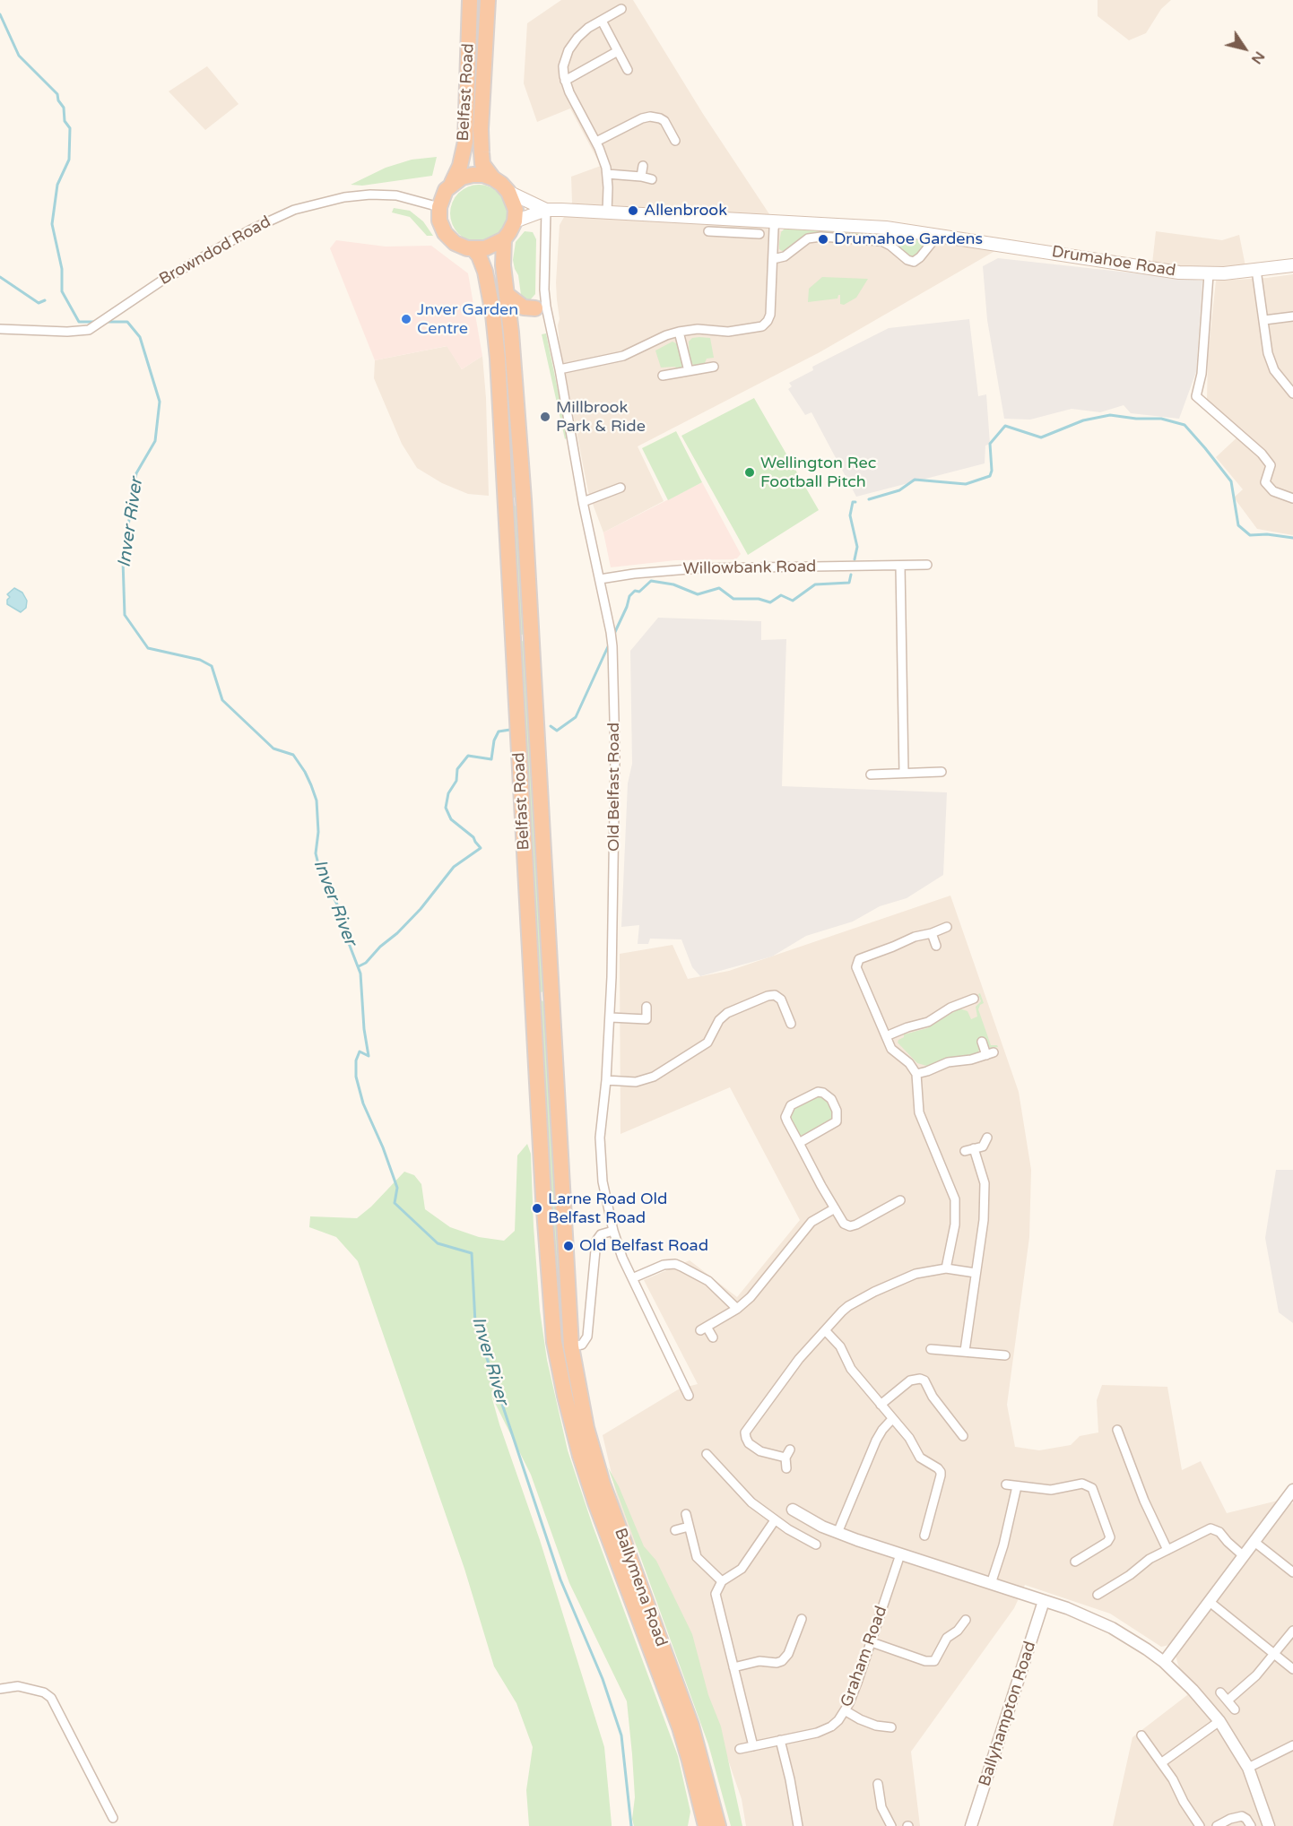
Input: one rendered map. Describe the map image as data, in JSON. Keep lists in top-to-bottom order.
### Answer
{
  "streets": {
    "highway": ["Belfast Road", "Ballymena Road"],
    "main road": ["Drumahoe Road"],
    "street": [
      "Browndod Road",
      "Willowbank Road",
      "Old Belfast Road",
      "Graham Road",
      "Ballyhampton Road"
    ]
  },
  "crossings": [
    ["Belfast Road", "Browndod Road"],
    ["Belfast Road", "Drumahoe Road"],
    ["Belfast Road", "Ballymena Road"],
    ["Browndod Road", "Drumahoe Road"],
    ["Drumahoe Road", "Old Belfast Road"],
    ["Willowbank Road", "Old Belfast Road"]
  ],
  "water": ["Inver River"],
  "places": [
    "Allenbrook",
    "Drumahoe Gardens",
    "Jnver Garden Centre",
    "Millbrook Park & Ride",
    "Wellington Rec Football Pitch",
    "Larne Road Old Belfast Road",
    "Old Belfast Road"
  ],
  "north": "bottom right"
}
